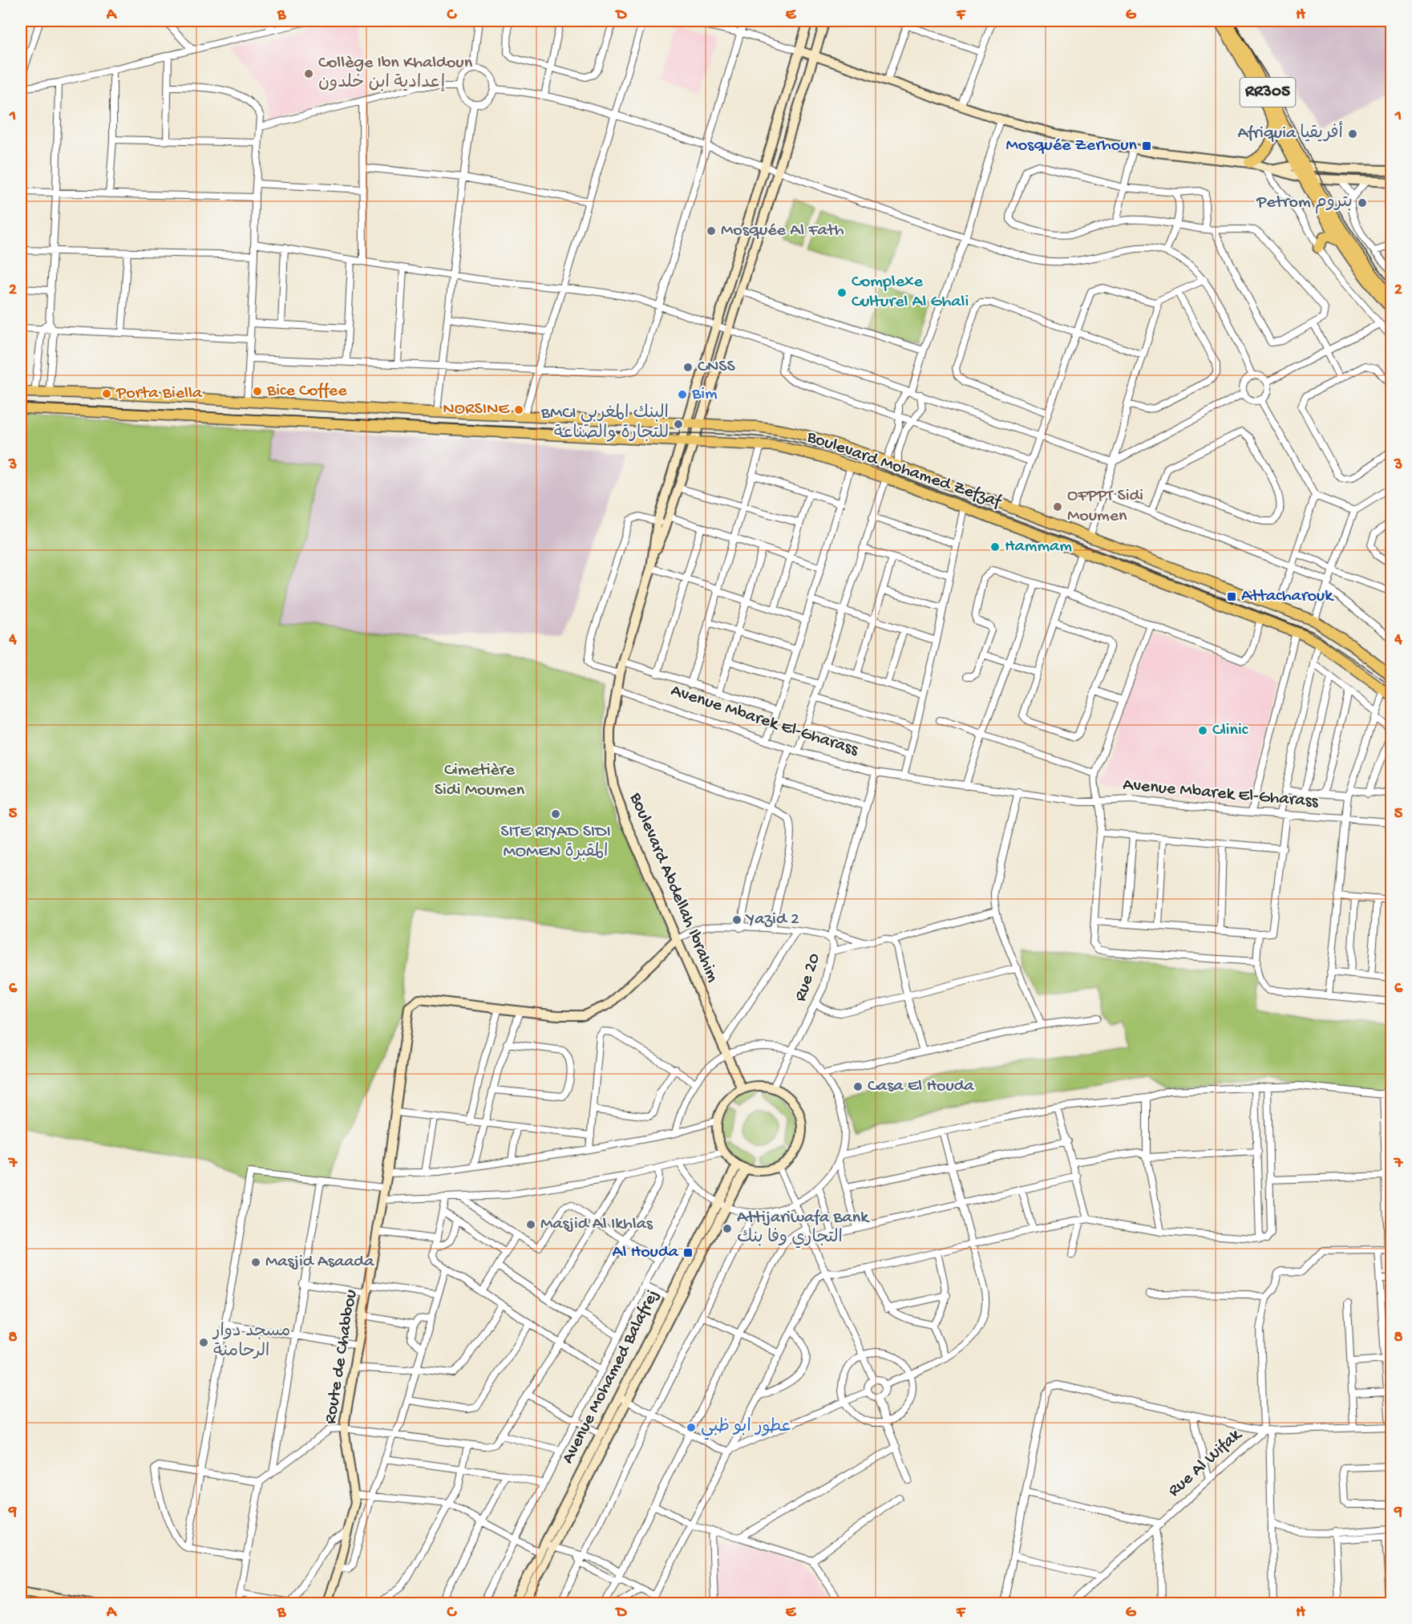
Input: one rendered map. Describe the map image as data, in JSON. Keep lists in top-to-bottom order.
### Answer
{
  "streets": {
    "main road": ["RR305", "Boulevard Mohamed Zefzaf"],
    "street": [
      "Avenue Mbarek El-Gharass",
      "Boulevard Abdellah Ibrahim",
      "Rue 20",
      "Route de Chabbou",
      "Avenue Mohamed Balafrej",
      "Rue Al Wifak"
    ]
  },
  "crossings": [
    ["Boulevard Mohamed Zefzaf", "Boulevard Abdellah Ibrahim"],
    ["Avenue Mbarek El-Gharass", "Boulevard Abdellah Ibrahim"],
    ["Boulevard Abdellah Ibrahim", "Rue 20"],
    ["Boulevard Abdellah Ibrahim", "Avenue Mohamed Balafrej"],
    ["Rue 20", "Avenue Mohamed Balafrej"]
  ],
  "parks": ["Cimetière Sidi Moumen"],
  "places": {
    "other": [
      "Collège Ibn Khaldoun إعدادية ابن خلدون",
      "Afriquia أفريقيا",
      "Petrom بتروم",
      "Mosquée Al Fath",
      "Complexe Culturel Al Ghali",
      "CNSS",
      "Bice Coffee",
      "Porta Biella",
      "Bim",
      "NORSINE",
      "BMCI البنك المغربي للتجارة والصناعة",
      "OFPPT Sidi Moumen",
      "Hammam",
      "Clinic",
      "SITE RIYAD SIDI MOMEN المقبرة",
      "Yazid 2",
      "Casa El Houda",
      "Masjid Al Ikhlas",
      "Attijariwafa Bank التجاري وفا بنك",
      "Masjid Asaada",
      "مسجد دوار الرحامنة",
      "عطور ابو ظبي"
    ],
    "transit": ["Mosquée Zerhoun", "Attacharouk", "Al Houda"]
  },
  "grid": {
    "columns": [
      "A",
      "B",
      "C",
      "D",
      "E",
      "F",
      "G",
      "H"
    ],
    "rows": [
      "1",
      "2",
      "3",
      "4",
      "5",
      "6",
      "7",
      "8",
      "9"
    ]
  }
}
